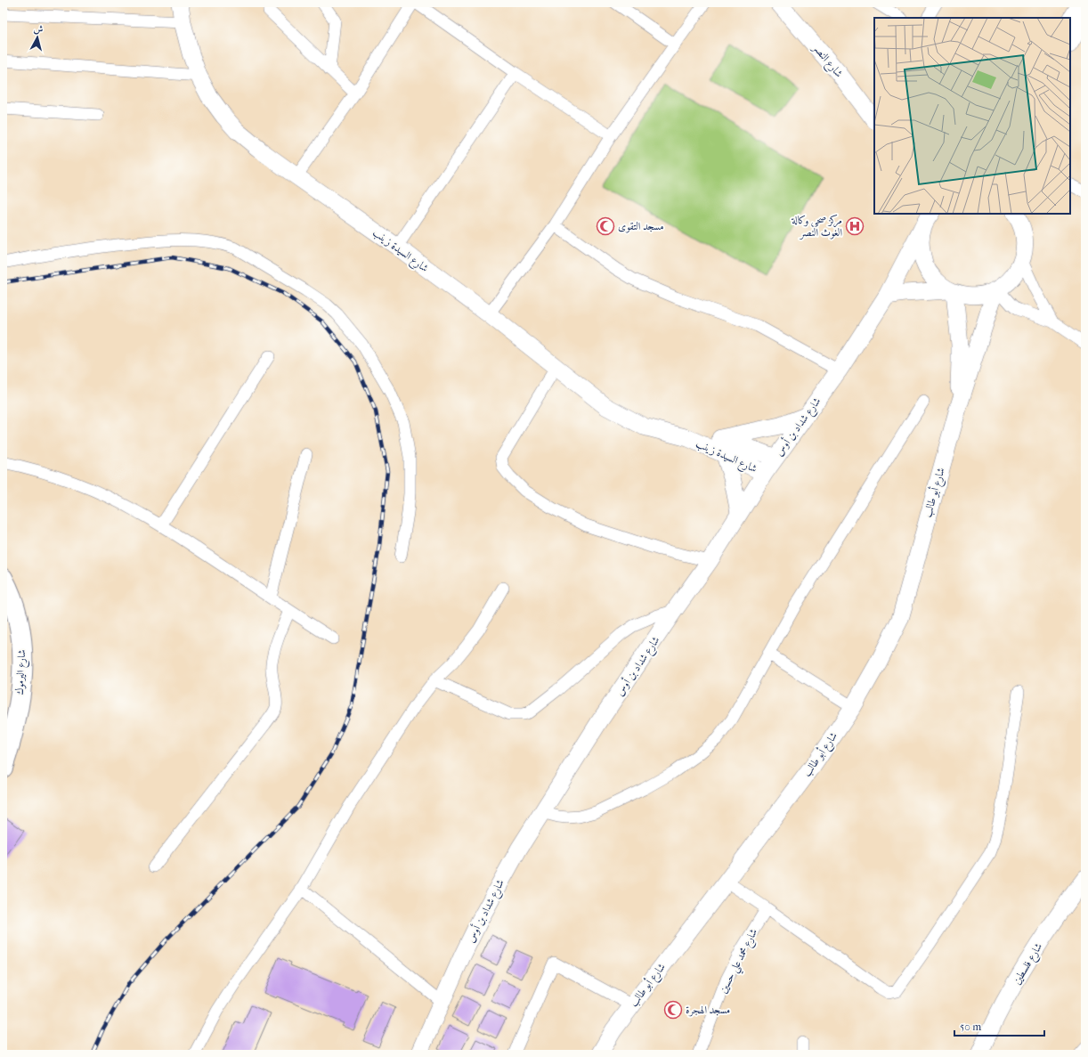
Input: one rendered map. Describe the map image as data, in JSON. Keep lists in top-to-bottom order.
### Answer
{
  "streets": {
    "highway": ["شارع اليرموك"],
    "street": [
      "شارع النصر",
      "شارع السيدة زينب",
      "شارع شداد بن أوس",
      "شارع أبو طالب",
      "شارع محمد علي حسين",
      "شارع فلسطين"
    ]
  },
  "crossings": [
    ["شارع السيدة زينب", "شارع شداد بن أوس"]
  ],
  "places": {
    "mosque": ["مسجد التقوى", "مسجد الهجرة"],
    "hospital": ["مركز صحي وكالة الغوث النصر"]
  },
  "scale_bar": "50 m",
  "north": "top"
}
